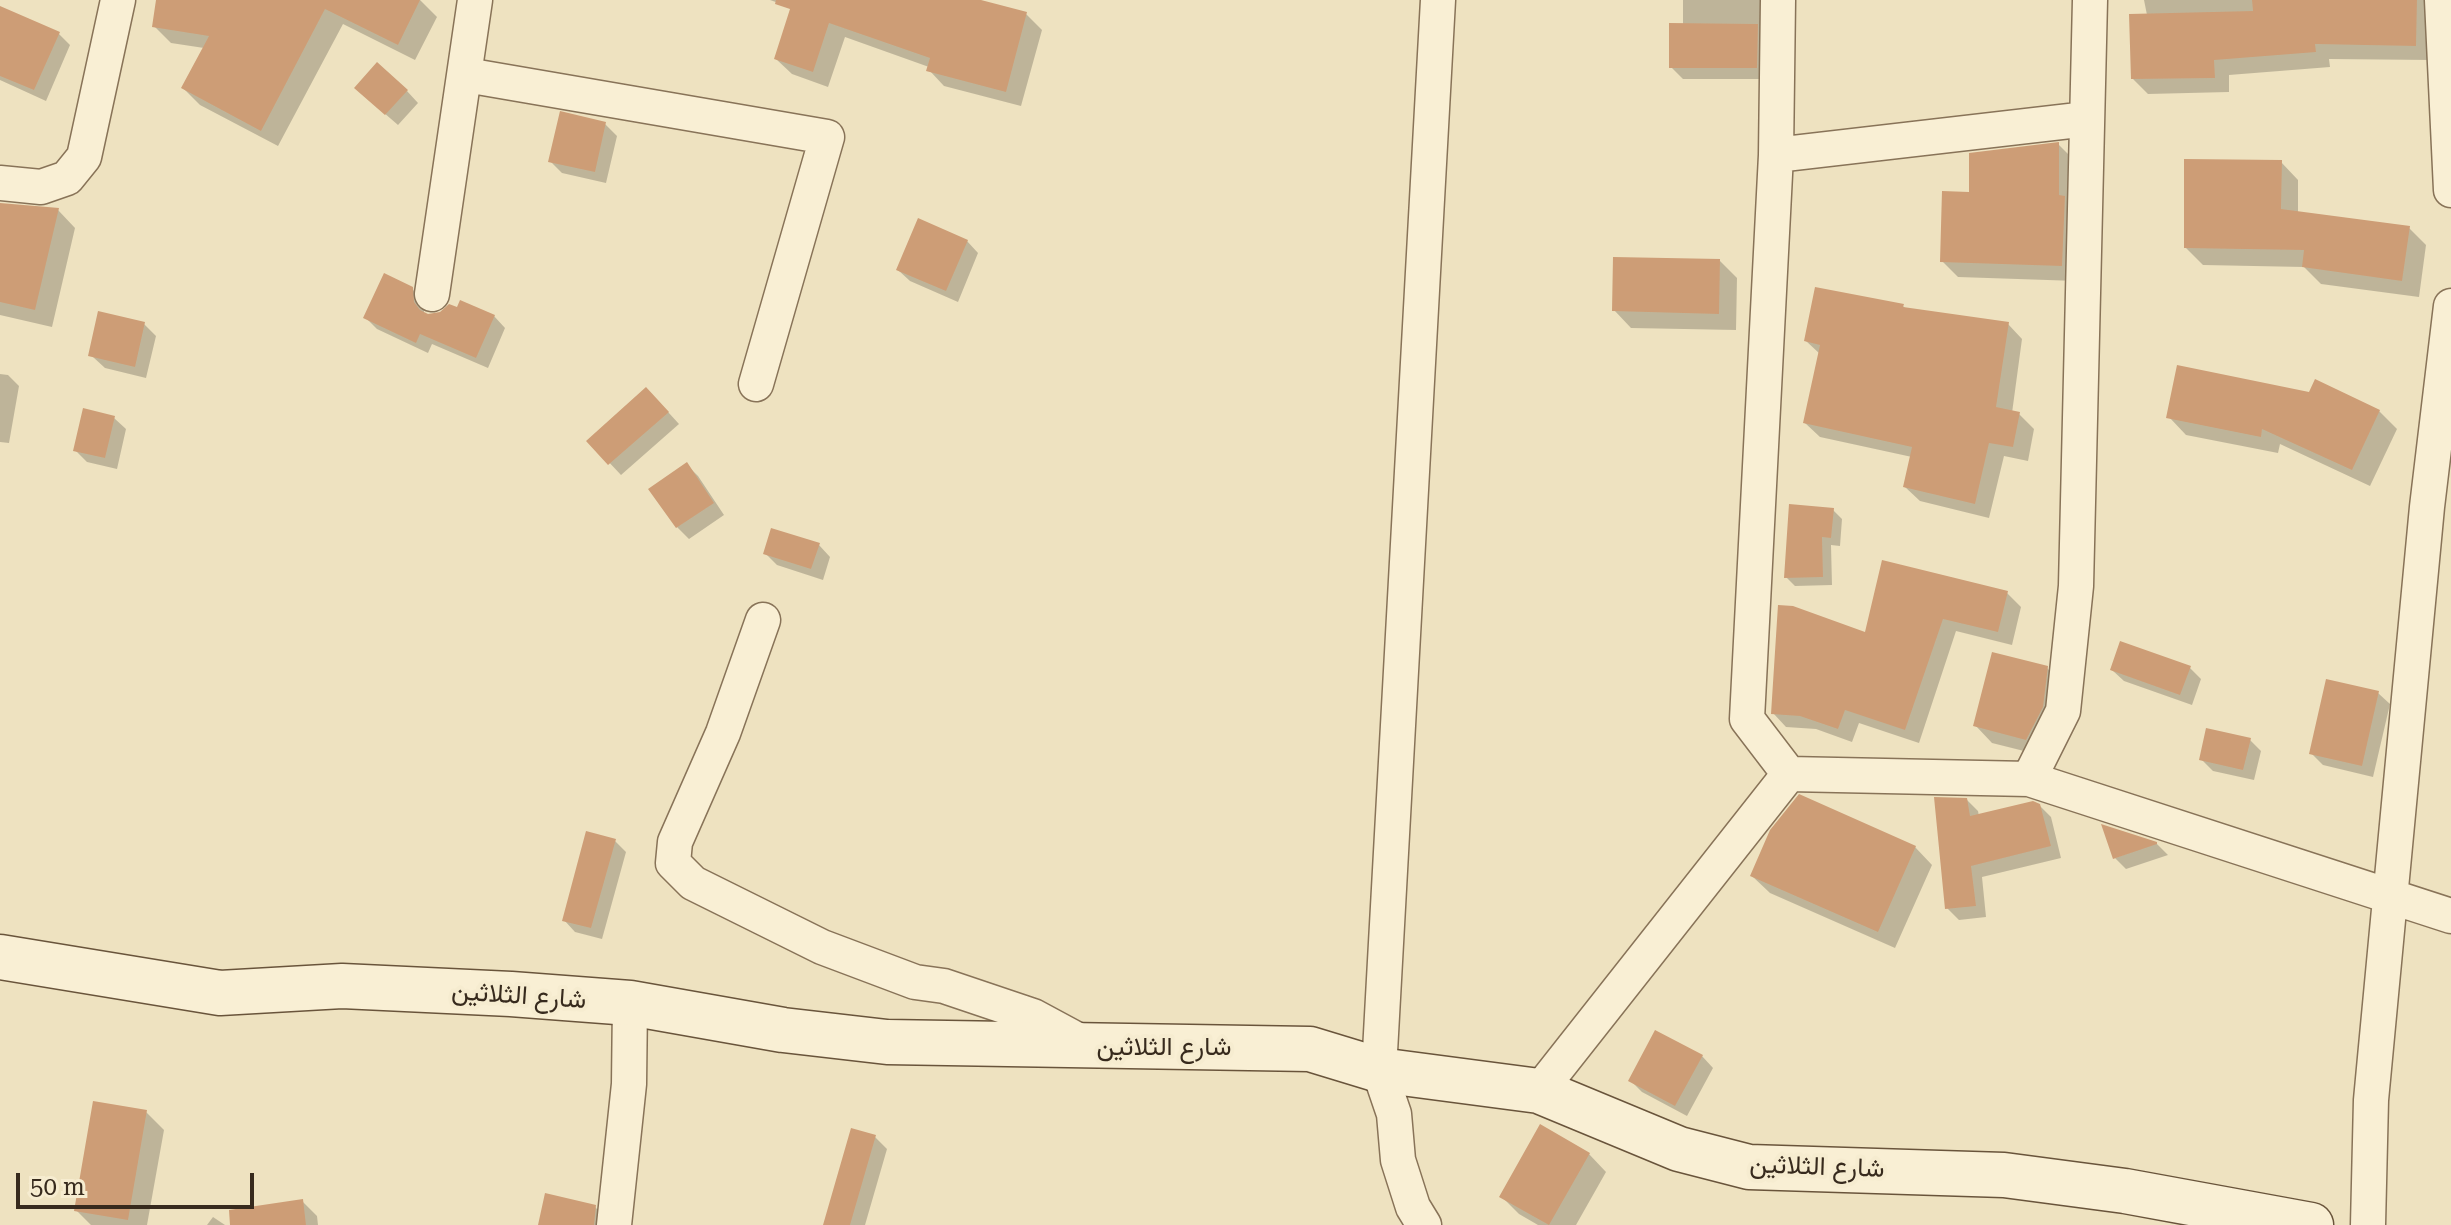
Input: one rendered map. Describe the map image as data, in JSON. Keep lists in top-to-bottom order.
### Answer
{
  "streets": {
    "street": ["شارع الثلاثين"]
  },
  "scale_bar": "50 m"
}
